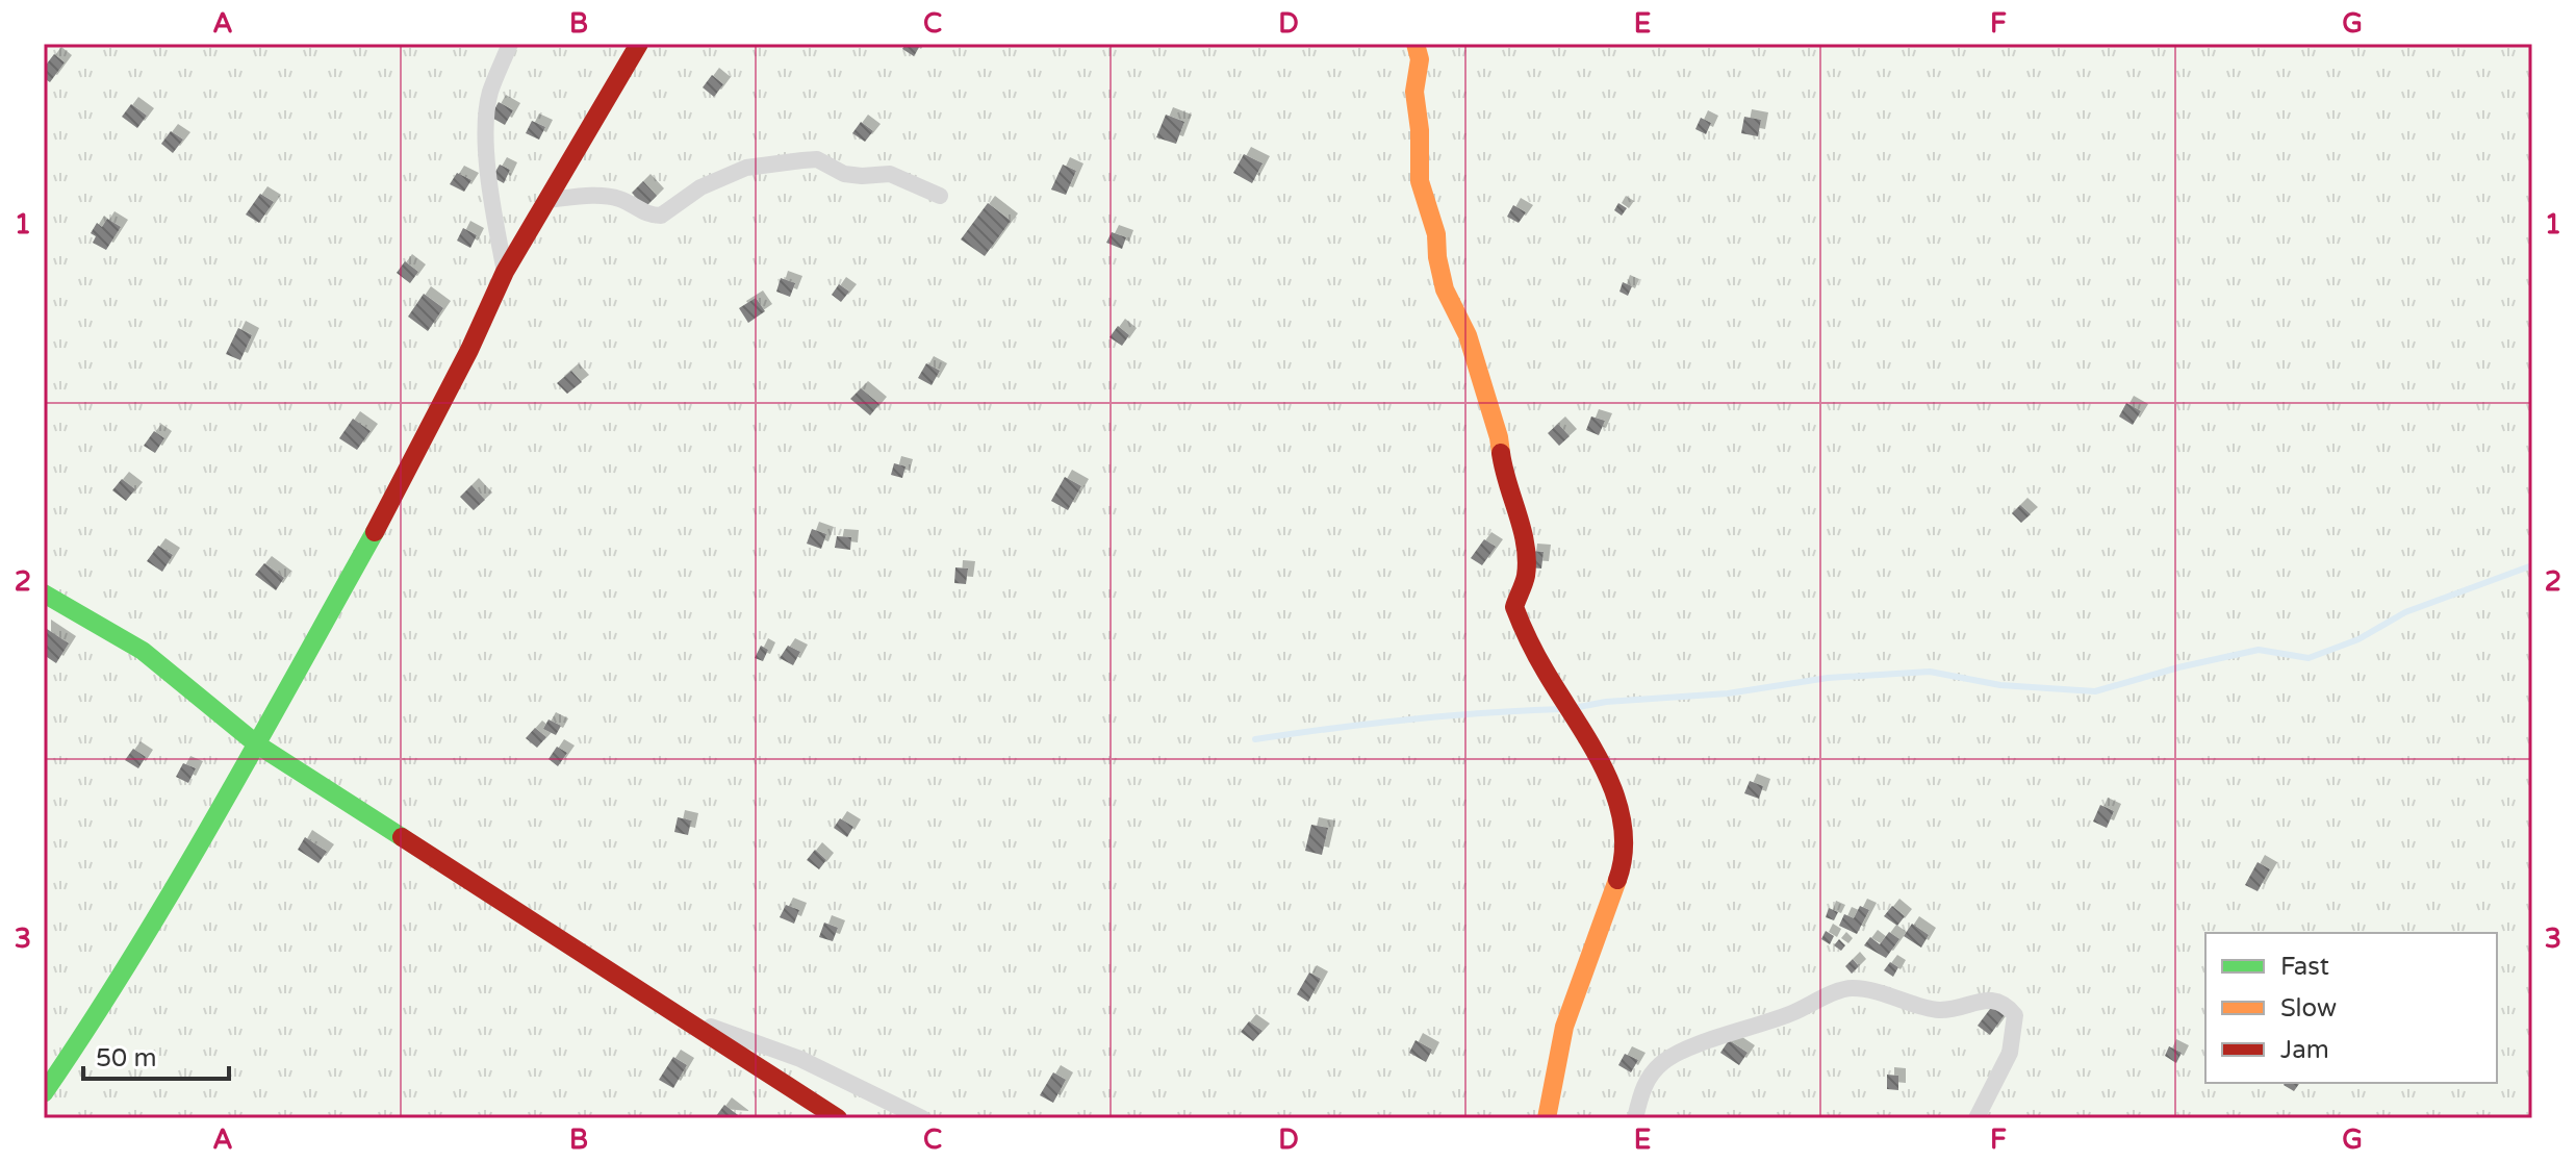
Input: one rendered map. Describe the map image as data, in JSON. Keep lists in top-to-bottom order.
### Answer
{
  "legend": ["Fast", "Slow", "Jam"],
  "scale_bar": "50 m",
  "grid": {
    "columns": [
      "A",
      "B",
      "C",
      "D",
      "E",
      "F",
      "G"
    ],
    "rows": ["1", "2", "3"]
  }
}
